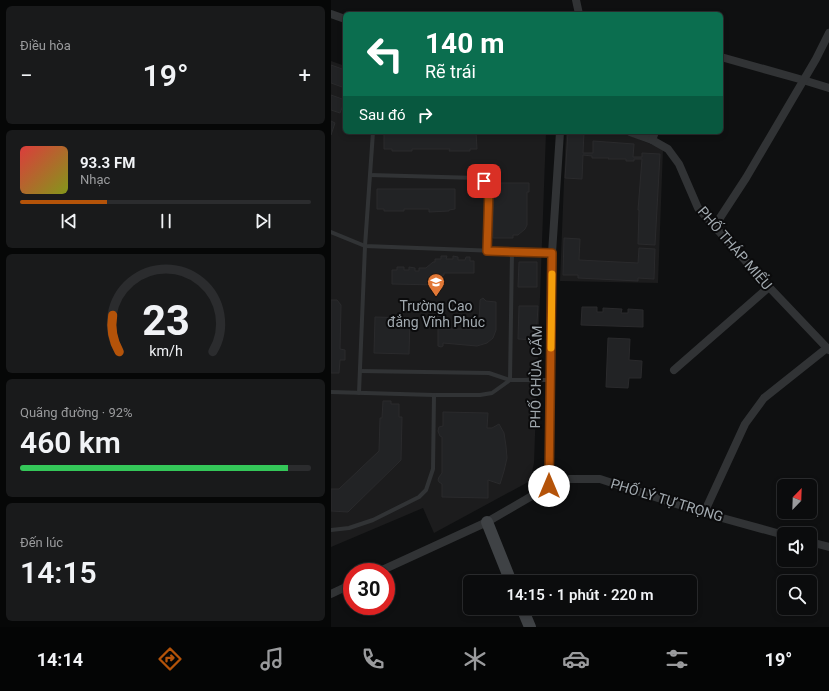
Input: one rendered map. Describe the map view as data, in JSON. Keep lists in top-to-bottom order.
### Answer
{
  "streets": {
    "street": ["PHỐ THÁP MIẾU", "PHỐ CHÙA CẤM", "PHỐ LÝ TỰ TRỌNG"]
  },
  "crossings": [
    ["PHỐ CHÙA CẤM", "PHỐ LÝ TỰ TRỌNG"]
  ],
  "places": {
    "school or university": ["Trường Cao đẳng Vĩnh Phúc"]
  },
  "north": "top right",
  "page": {
    "tile": [
      "Điều hòa",
      ["Quãng đường · 92%", "460 km"],
      ["Đến lúc", "14:15"]
    ],
    "turn": ["140 m", "Rẽ trái"],
    "heat": ["−", "19°", "+"],
    "then": "Sau đó",
    "song": ["93.3 FM", "Nhạc"],
    "limit": "30",
    "trip": "14:15 · 1 phút · 220 m",
    "tabs": ["14:14", "19°"],
    "gauge": ["23", "km/h"]
  }
}
